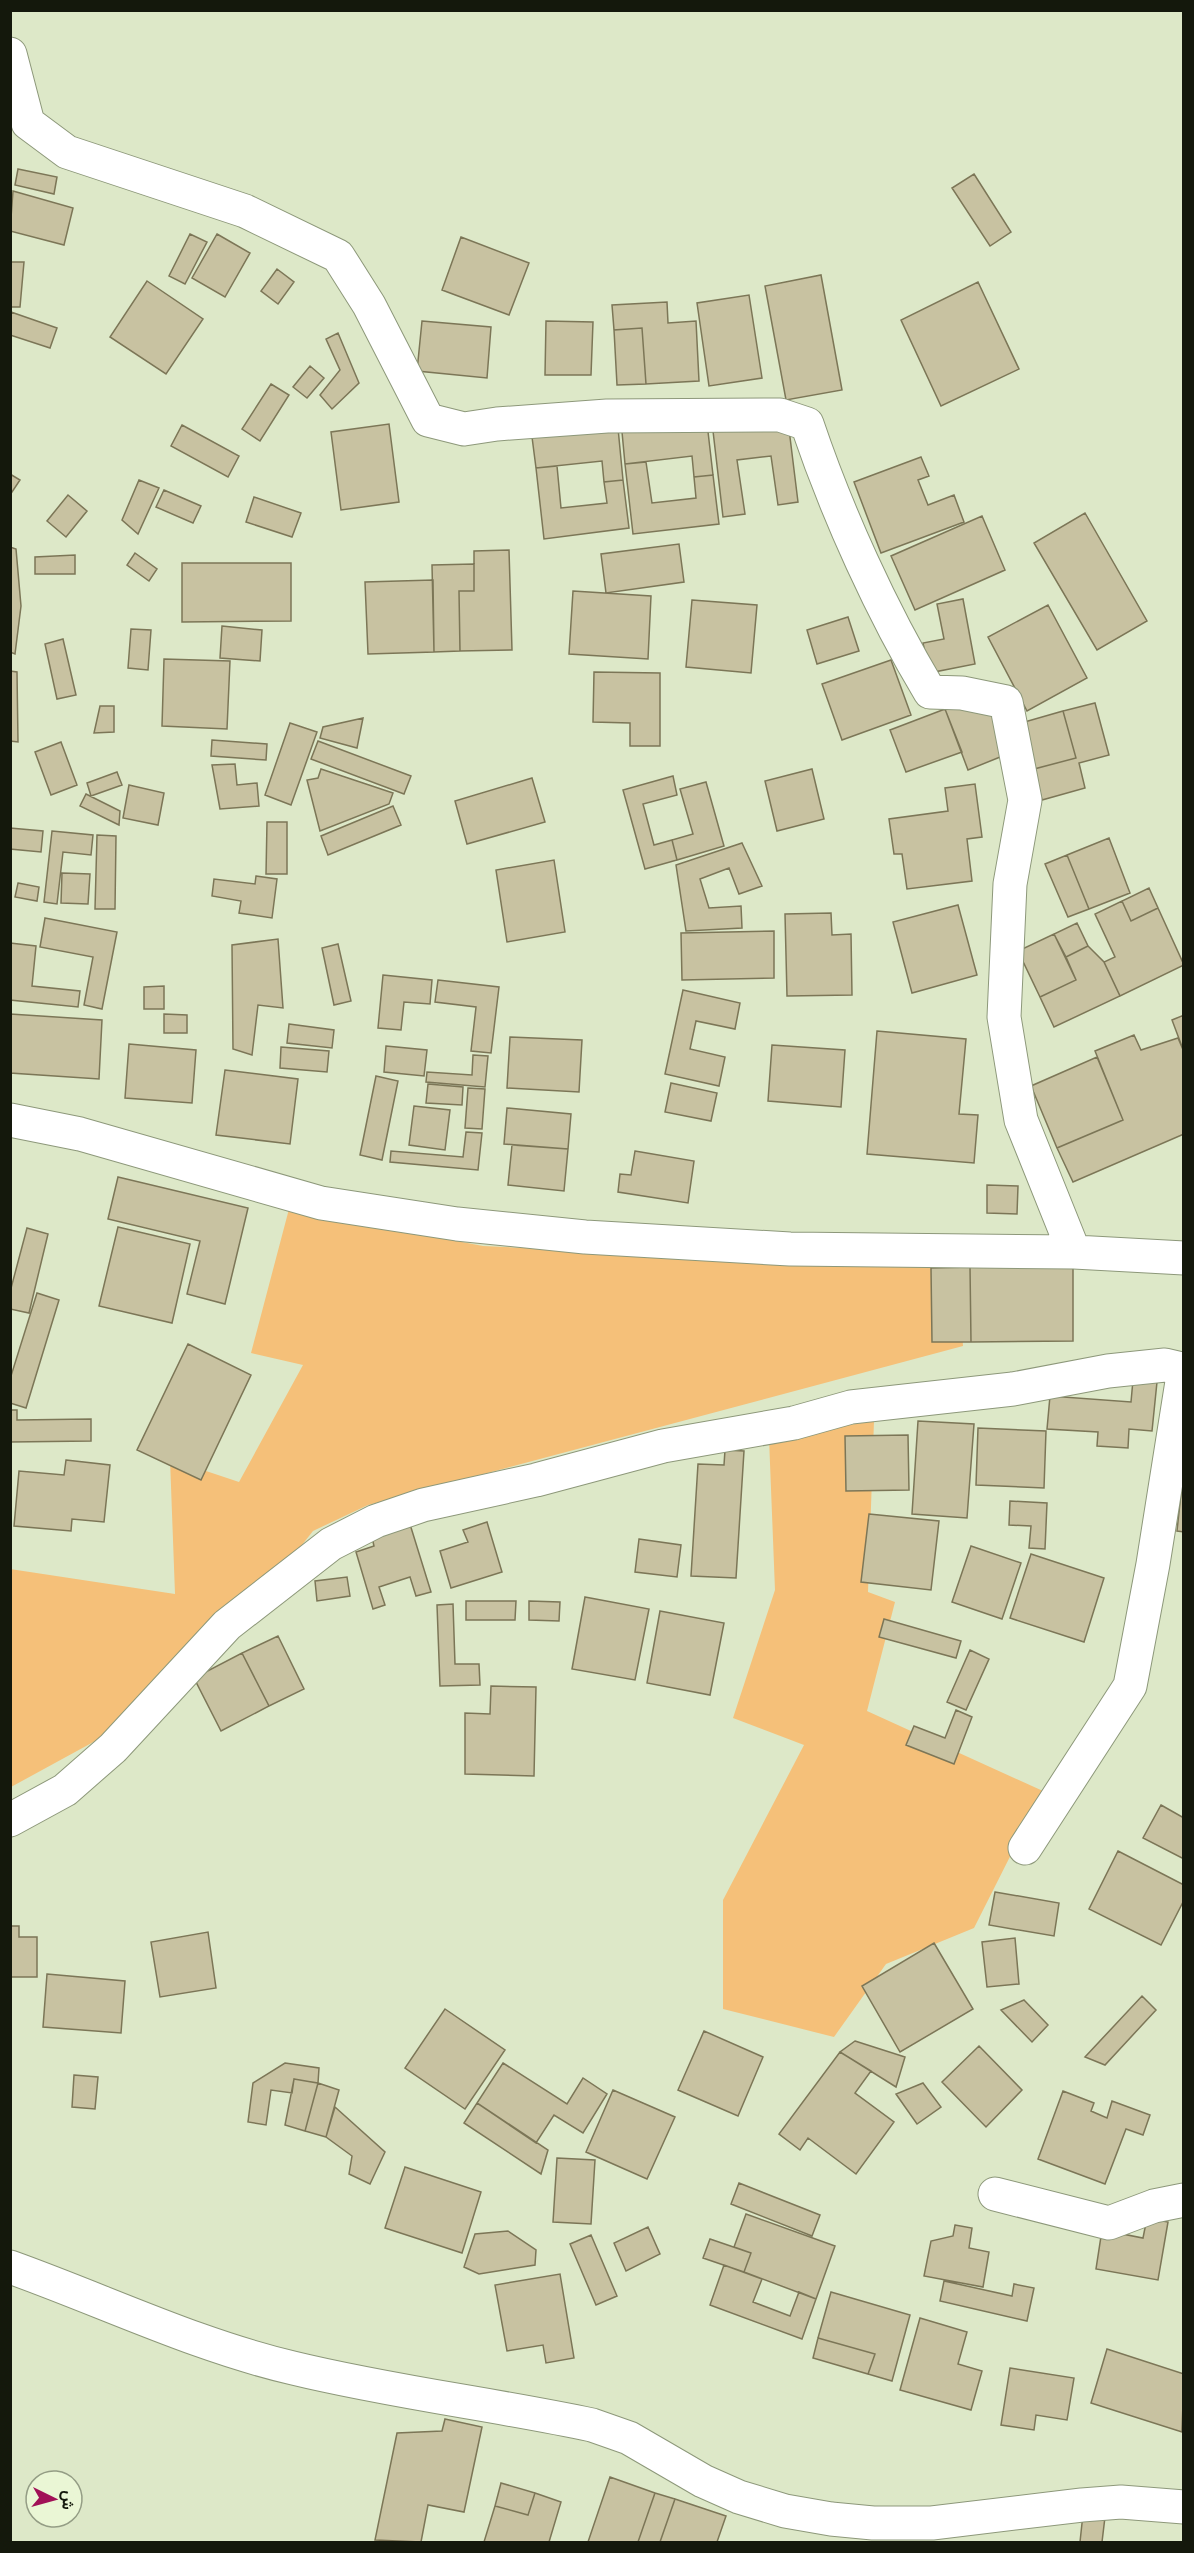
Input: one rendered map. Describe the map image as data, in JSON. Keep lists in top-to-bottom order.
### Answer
{
  "north": "right"
}
